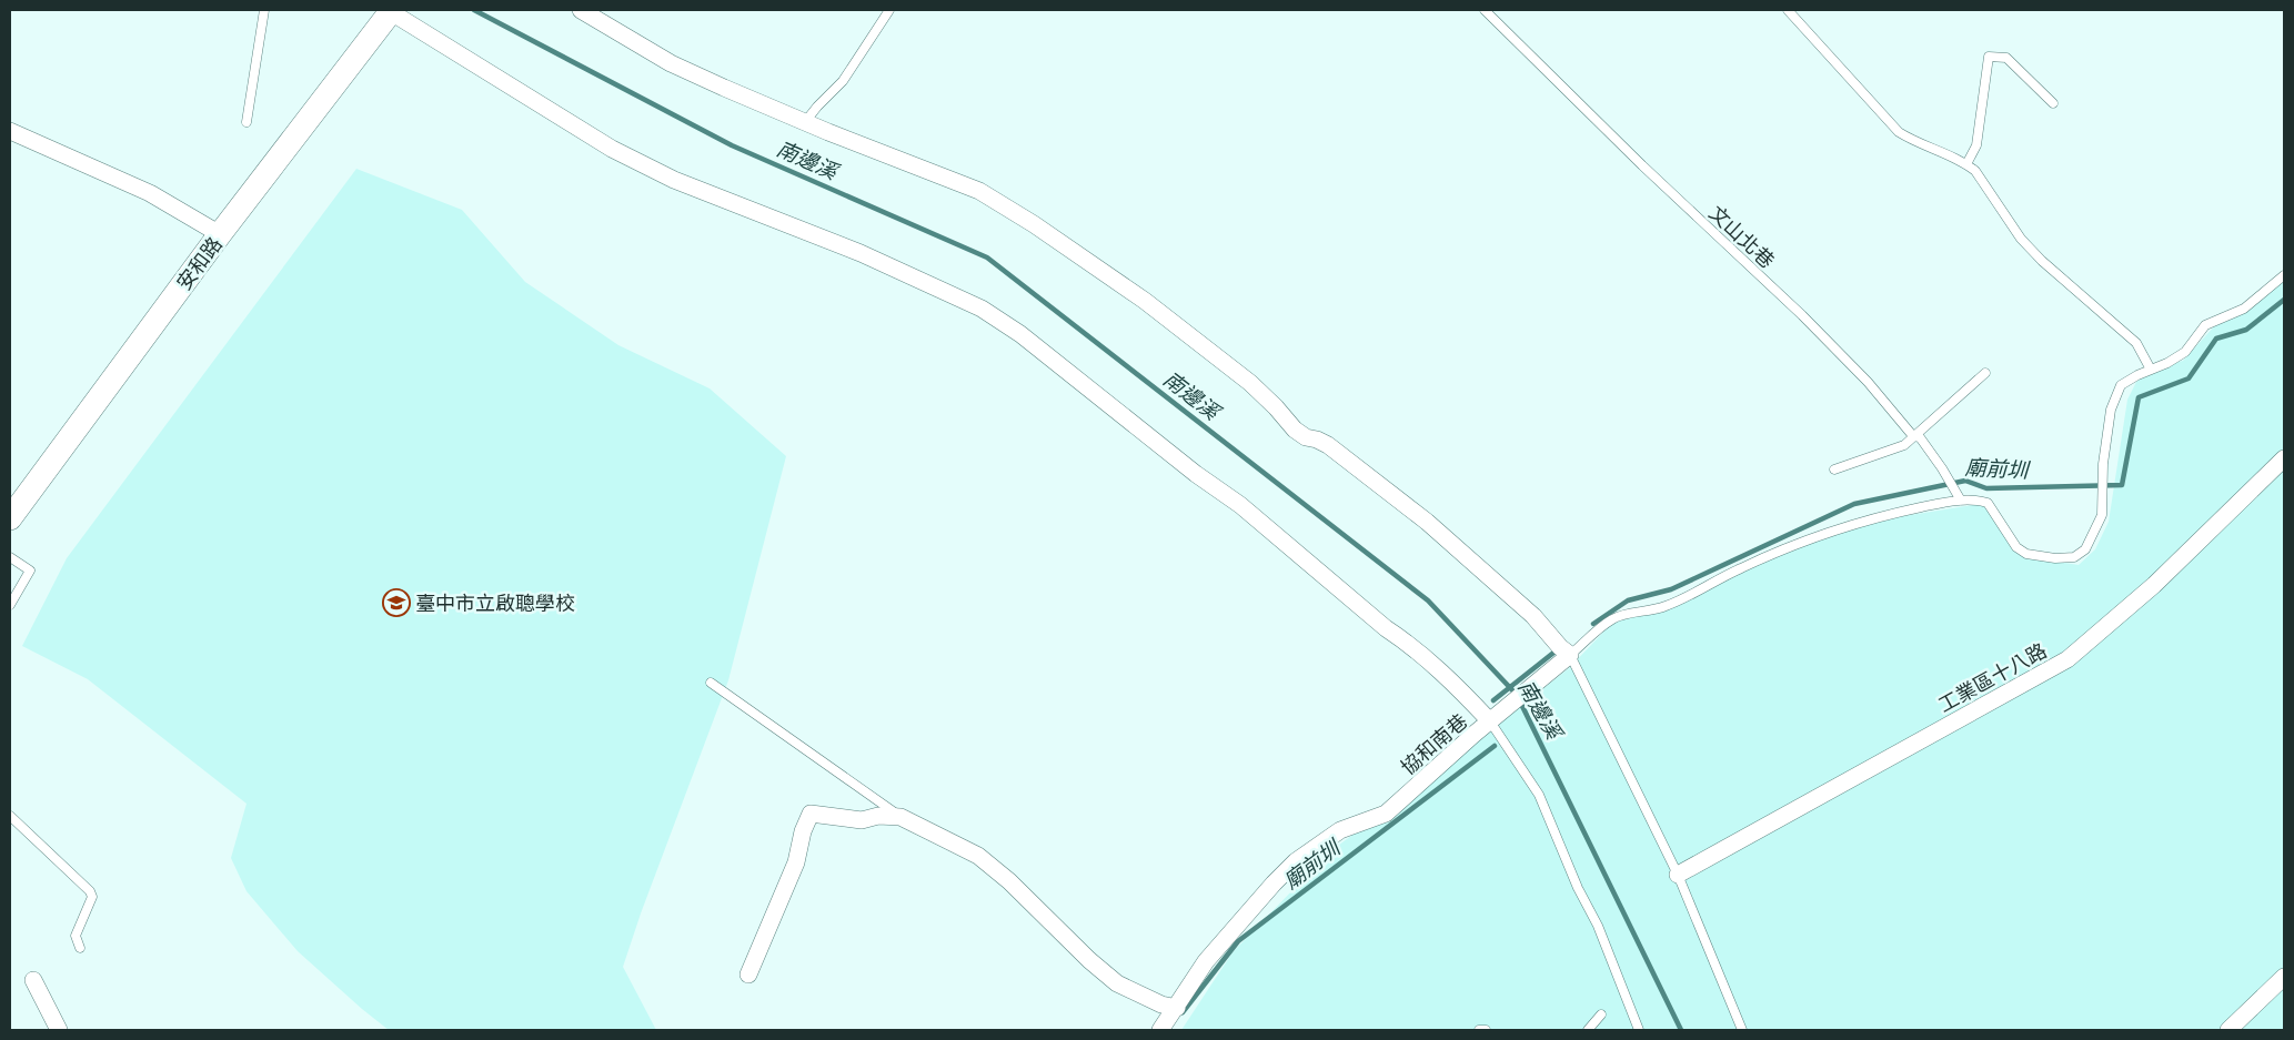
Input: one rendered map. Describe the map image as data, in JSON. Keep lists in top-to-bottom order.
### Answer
{
  "streets": {
    "main road": ["安和路"],
    "street": ["工業區十八路", "協和南巷"],
    "lane": ["文山北巷"]
  },
  "water": ["南邊溪", "廟前圳"],
  "places": {
    "school or university": ["臺中市立啟聰學校"]
  }
}
